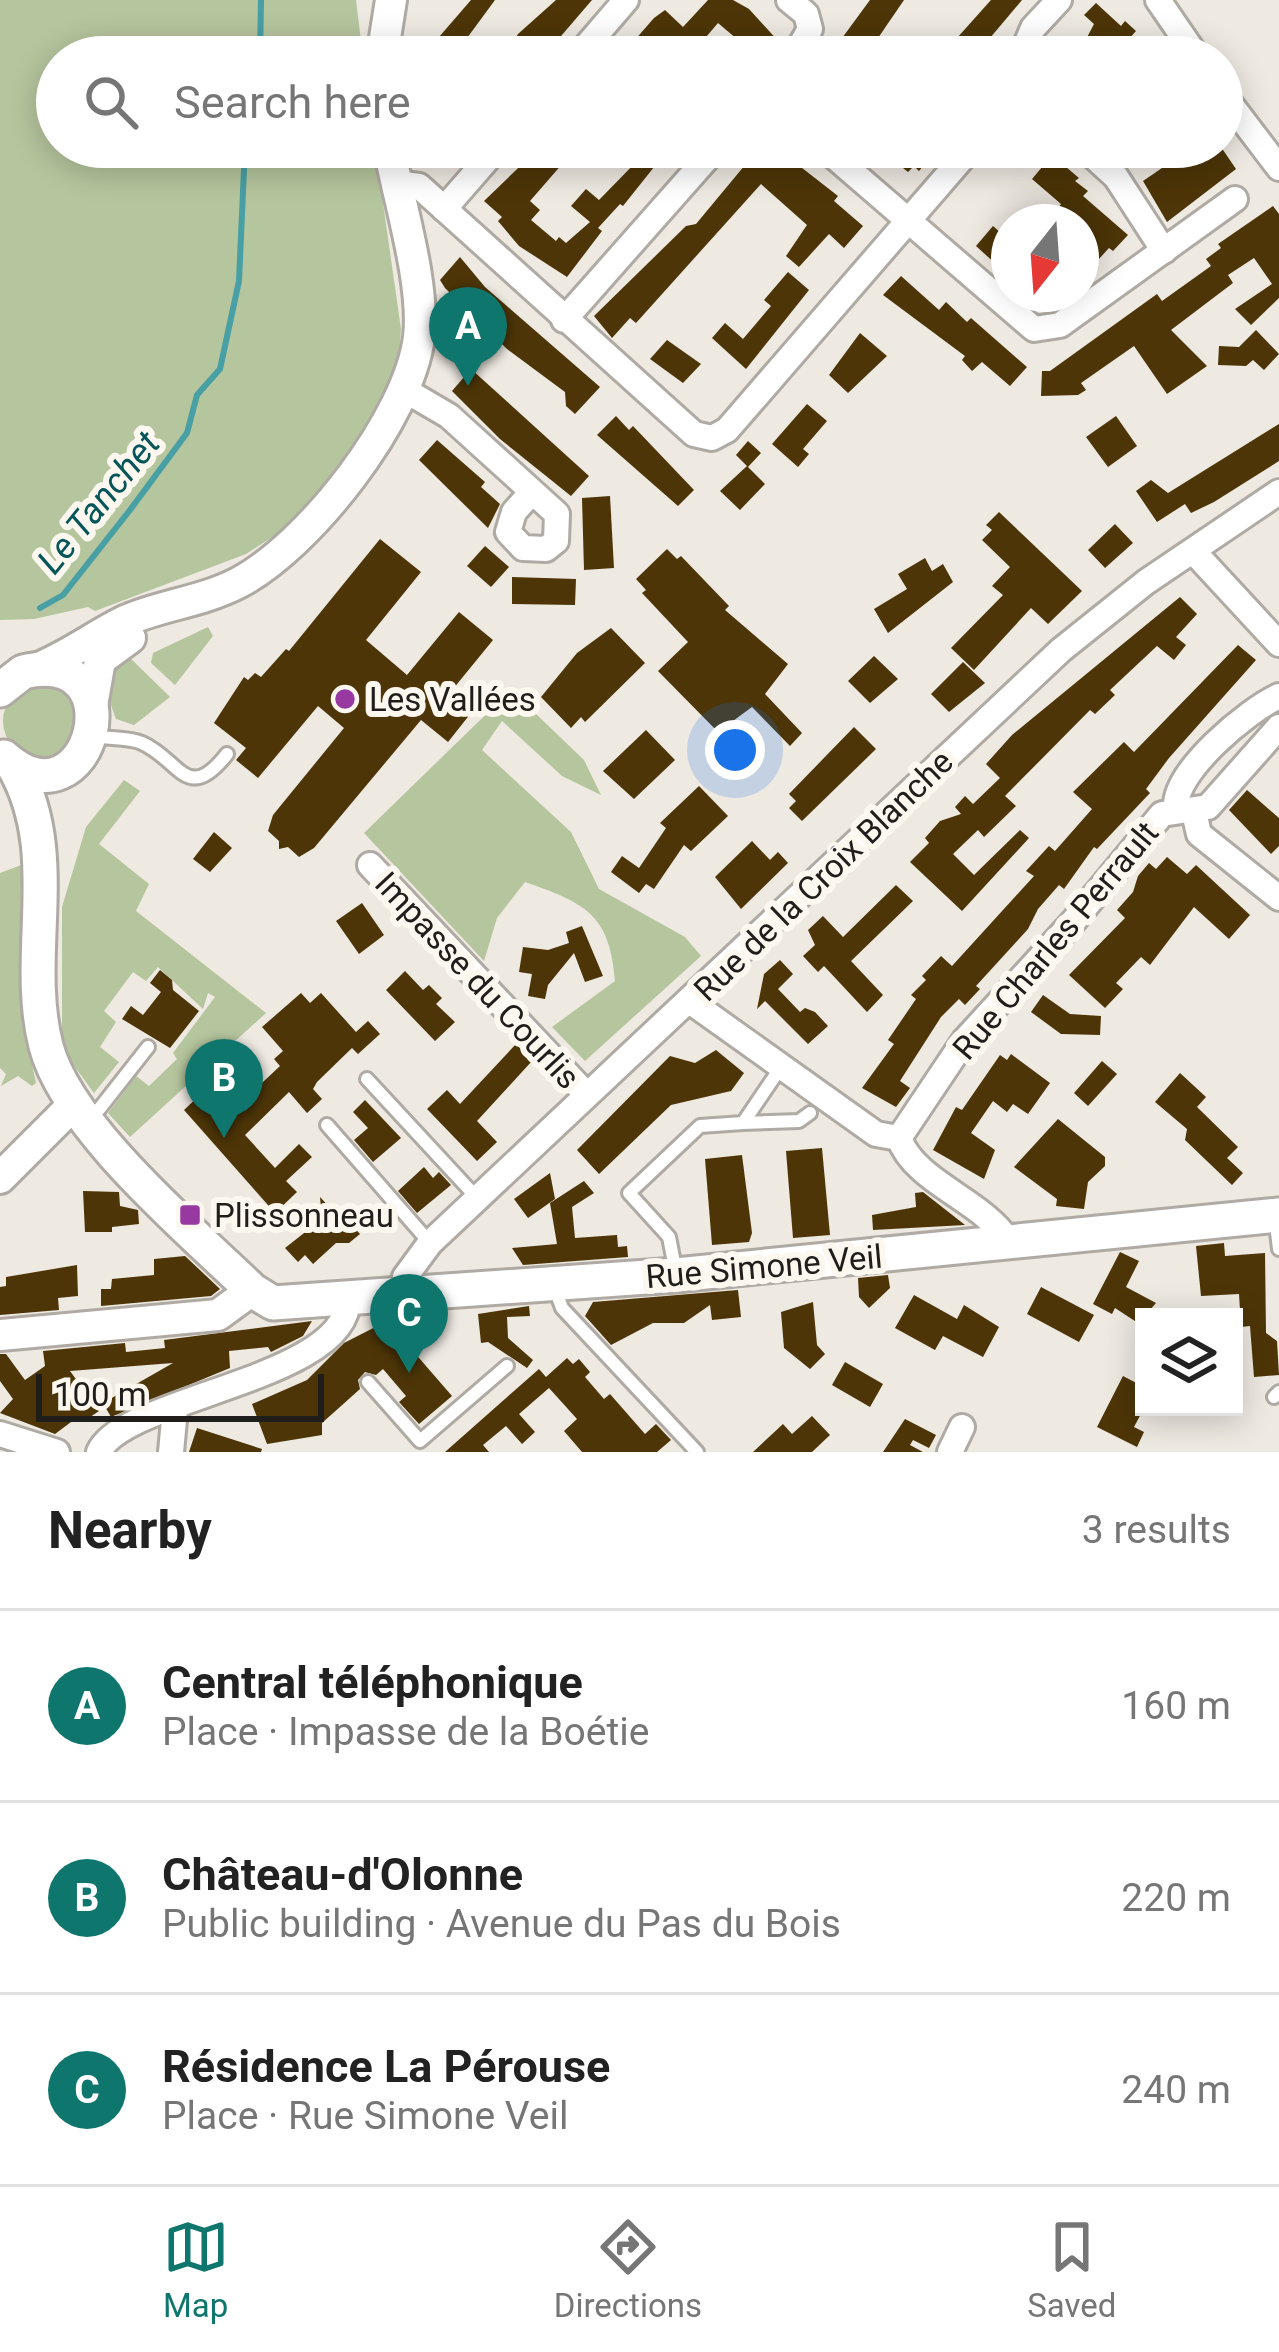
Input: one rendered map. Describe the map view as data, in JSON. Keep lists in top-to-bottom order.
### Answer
{
  "streets": {
    "main road": ["Rue Simone Veil"],
    "street": ["Rue de la Croix Blanche", "Rue Charles Perrault", "Impasse du Courlis"]
  },
  "crossings": [
    ["Rue de la Croix Blanche", "Impasse du Courlis"],
    ["Rue de la Croix Blanche", "Rue Simone Veil"]
  ],
  "water": ["Le Tanchet"],
  "places": {
    "other": ["Les Vallées"],
    "transit": ["Plissonneau"]
  },
  "scale_bar": "100 m",
  "north": "bottom",
  "page": {
    "search": "Search here",
    "pins": ["A", "B", "C"],
    "scale": "100 m",
    "heading": ["Nearby", "3 results"],
    "list": [
      {
        "mark": "A",
        "name": "Central téléphonique",
        "note": "Place · Impasse de la Boétie",
        "value": "160 m"
      },
      {
        "mark": "B",
        "name": "Château-d'Olonne",
        "note": "Public building · Avenue du Pas du Bois",
        "value": "220 m"
      },
      {
        "mark": "C",
        "name": "Résidence La Pérouse",
        "note": "Place · Rue Simone Veil",
        "value": "240 m"
      }
    ],
    "nav": ["Map", "Directions", "Saved"]
  }
}
